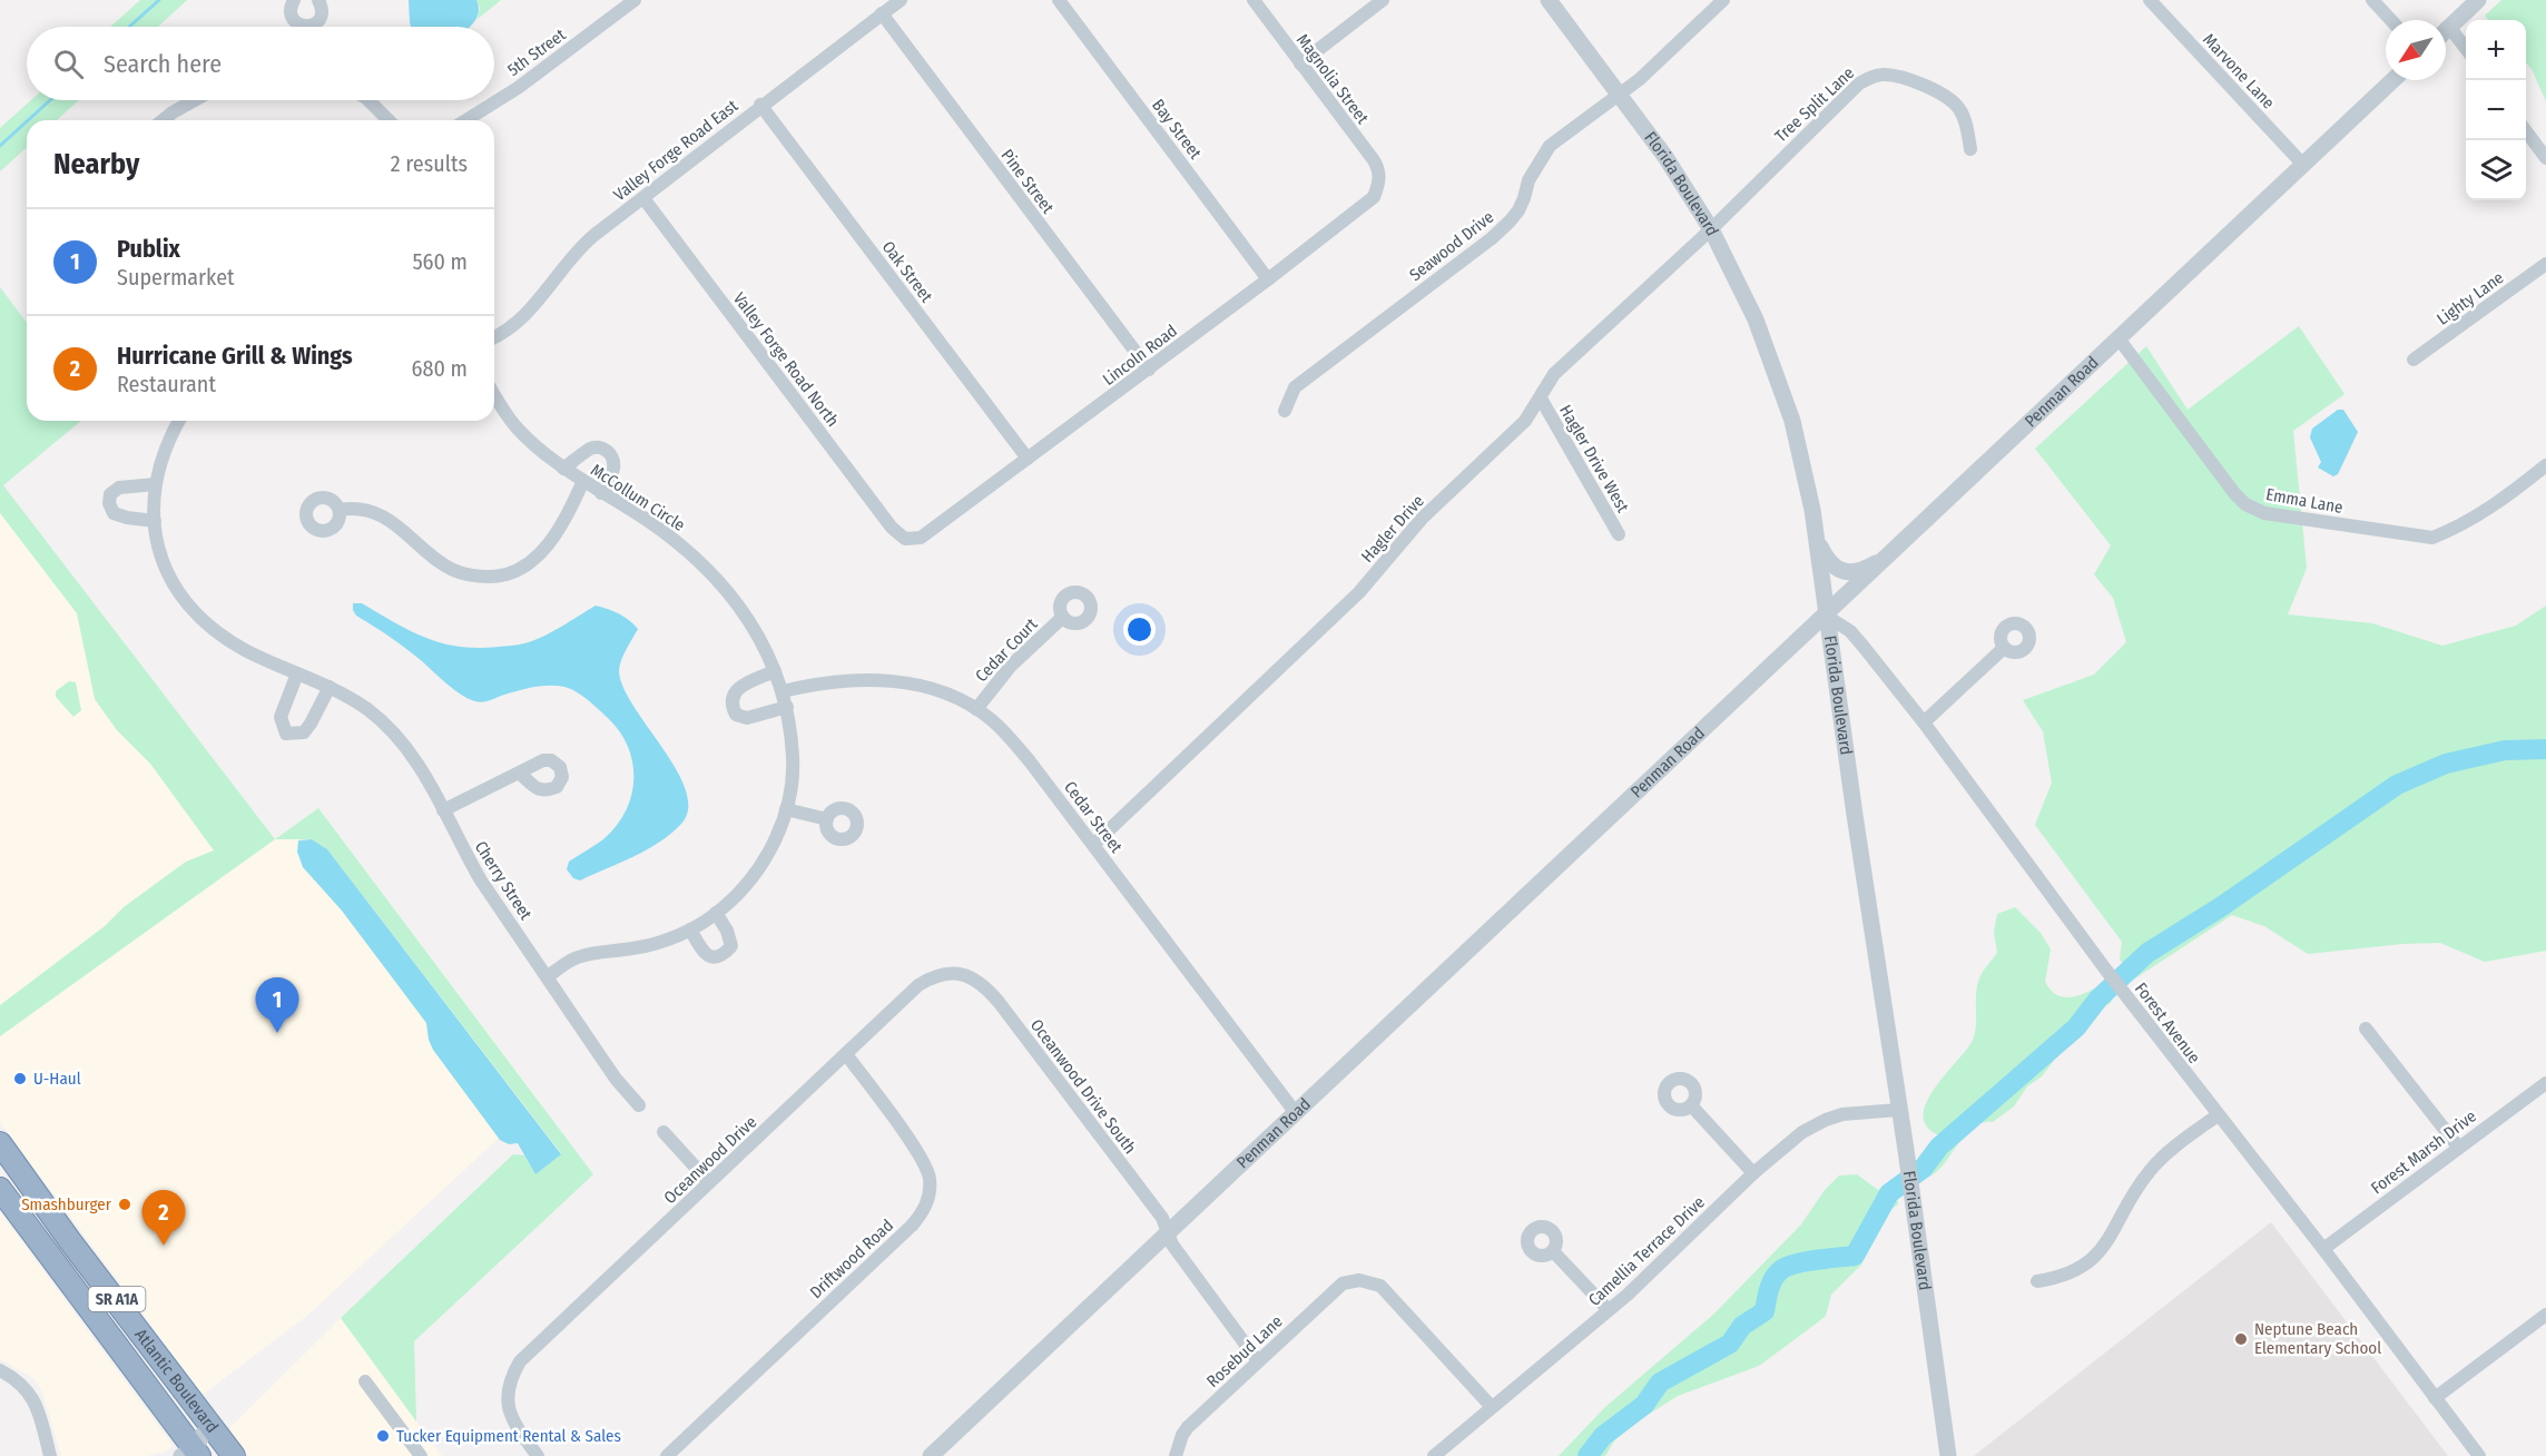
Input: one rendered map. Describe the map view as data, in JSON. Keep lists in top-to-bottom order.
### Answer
{
  "streets": {
    "highway": ["SR A1A", "Atlantic Boulevard"],
    "street": [
      "5th Street",
      "Marvone Lane",
      "Magnolia Street",
      "Tree Split Lane",
      "Bay Street",
      "Valley Forge Road East",
      "Pine Street",
      "Florida Boulevard",
      "Seawood Drive",
      "Oak Street",
      "Lighty Lane",
      "Lincoln Road",
      "Valley Forge Road North",
      "Penman Road",
      "Hagler Drive West",
      "McCollum Circle",
      "Emma Lane",
      "Hagler Drive",
      "Cedar Court",
      "Cedar Street",
      "Cherry Street",
      "Forest Avenue",
      "Oceanwood Drive South",
      "Forest Marsh Drive",
      "Oceanwood Drive",
      "Camellia Terrace Drive",
      "Driftwood Road",
      "Rosebud Lane"
    ]
  },
  "crossings": [
    ["Marvone Lane", "Penman Road"],
    ["Magnolia Street", "Lincoln Road"],
    ["Tree Split Lane", "Florida Boulevard"],
    ["Tree Split Lane", "Hagler Drive"],
    ["Bay Street", "Lincoln Road"],
    ["Valley Forge Road East", "Pine Street"],
    ["Valley Forge Road East", "Oak Street"],
    ["Valley Forge Road East", "Valley Forge Road North"],
    ["Pine Street", "Lincoln Road"],
    ["Florida Boulevard", "Seawood Drive"],
    ["Florida Boulevard", "Penman Road"],
    ["Florida Boulevard", "Hagler Drive"],
    ["Florida Boulevard", "Forest Avenue"],
    ["Florida Boulevard", "Camellia Terrace Drive"],
    ["Oak Street", "Lincoln Road"],
    ["Lincoln Road", "Valley Forge Road North"],
    ["Penman Road", "Emma Lane"],
    ["Penman Road", "Cedar Street"],
    ["Penman Road", "Forest Avenue"],
    ["Penman Road", "Oceanwood Drive South"],
    ["Hagler Drive West", "Hagler Drive"],
    ["McCollum Circle", "Cedar Street"],
    ["McCollum Circle", "Cherry Street"],
    ["Hagler Drive", "Cedar Street"],
    ["Cedar Court", "Cedar Street"],
    ["Forest Avenue", "Forest Marsh Drive"],
    ["Oceanwood Drive South", "Oceanwood Drive"],
    ["Oceanwood Drive South", "Rosebud Lane"],
    ["Oceanwood Drive", "Driftwood Road"],
    ["Camellia Terrace Drive", "Rosebud Lane"]
  ],
  "places": [
    "U-Haul",
    "Smashburger",
    "Neptune Beach Elementary School",
    "Tucker Equipment Rental & Sales"
  ],
  "north": "bottom left",
  "page": {
    "map_buttons": ["+", "−"],
    "search": "Search here",
    "heading": ["Nearby", "2 results"],
    "list": [
      {
        "mark": "1",
        "name": "Publix",
        "note": "Supermarket",
        "value": "560 m"
      },
      {
        "mark": "2",
        "name": "Hurricane Grill & Wings",
        "note": "Restaurant",
        "value": "680 m"
      }
    ],
    "pins": ["1", "2"]
  }
}
